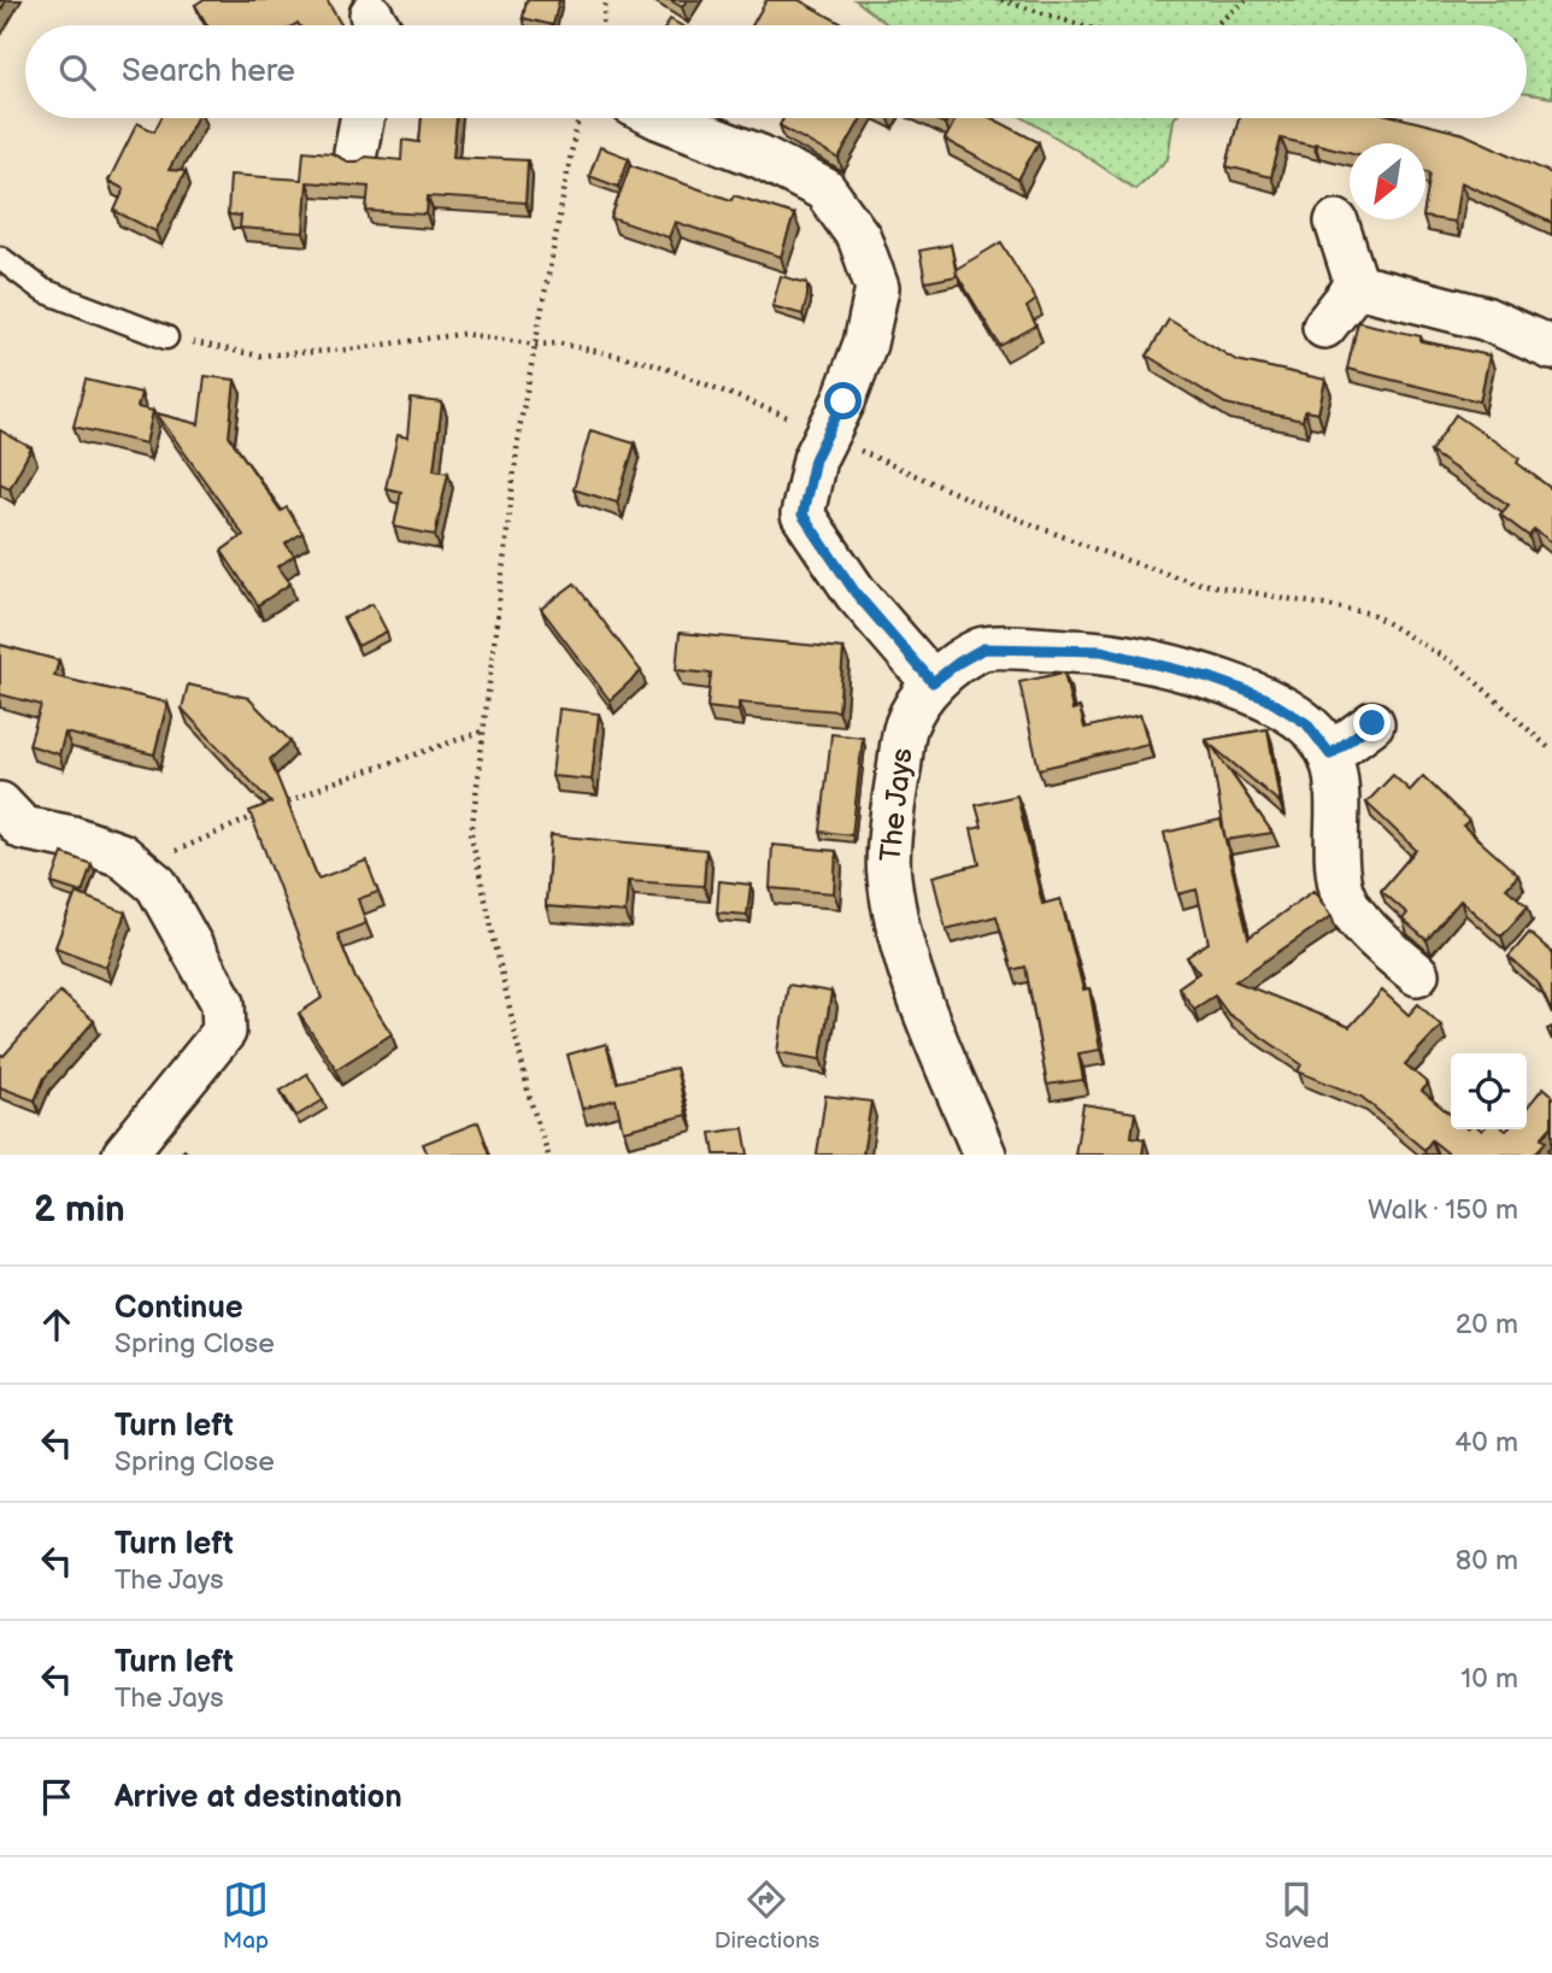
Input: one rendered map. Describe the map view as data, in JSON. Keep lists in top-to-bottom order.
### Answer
{
  "streets": {
    "street": ["The Jays"]
  },
  "north": "bottom left",
  "page": {
    "search": "Search here",
    "heading": ["2 min", "Walk · 150 m"],
    "list": [
      ["Continue", "Spring Close", "20 m"],
      ["Turn left", "Spring Close", "40 m"],
      ["Turn left", "The Jays", "80 m"],
      ["Turn left", "The Jays", "10 m"],
      "Arrive at destination"
    ],
    "nav": ["Map", "Directions", "Saved"]
  }
}
